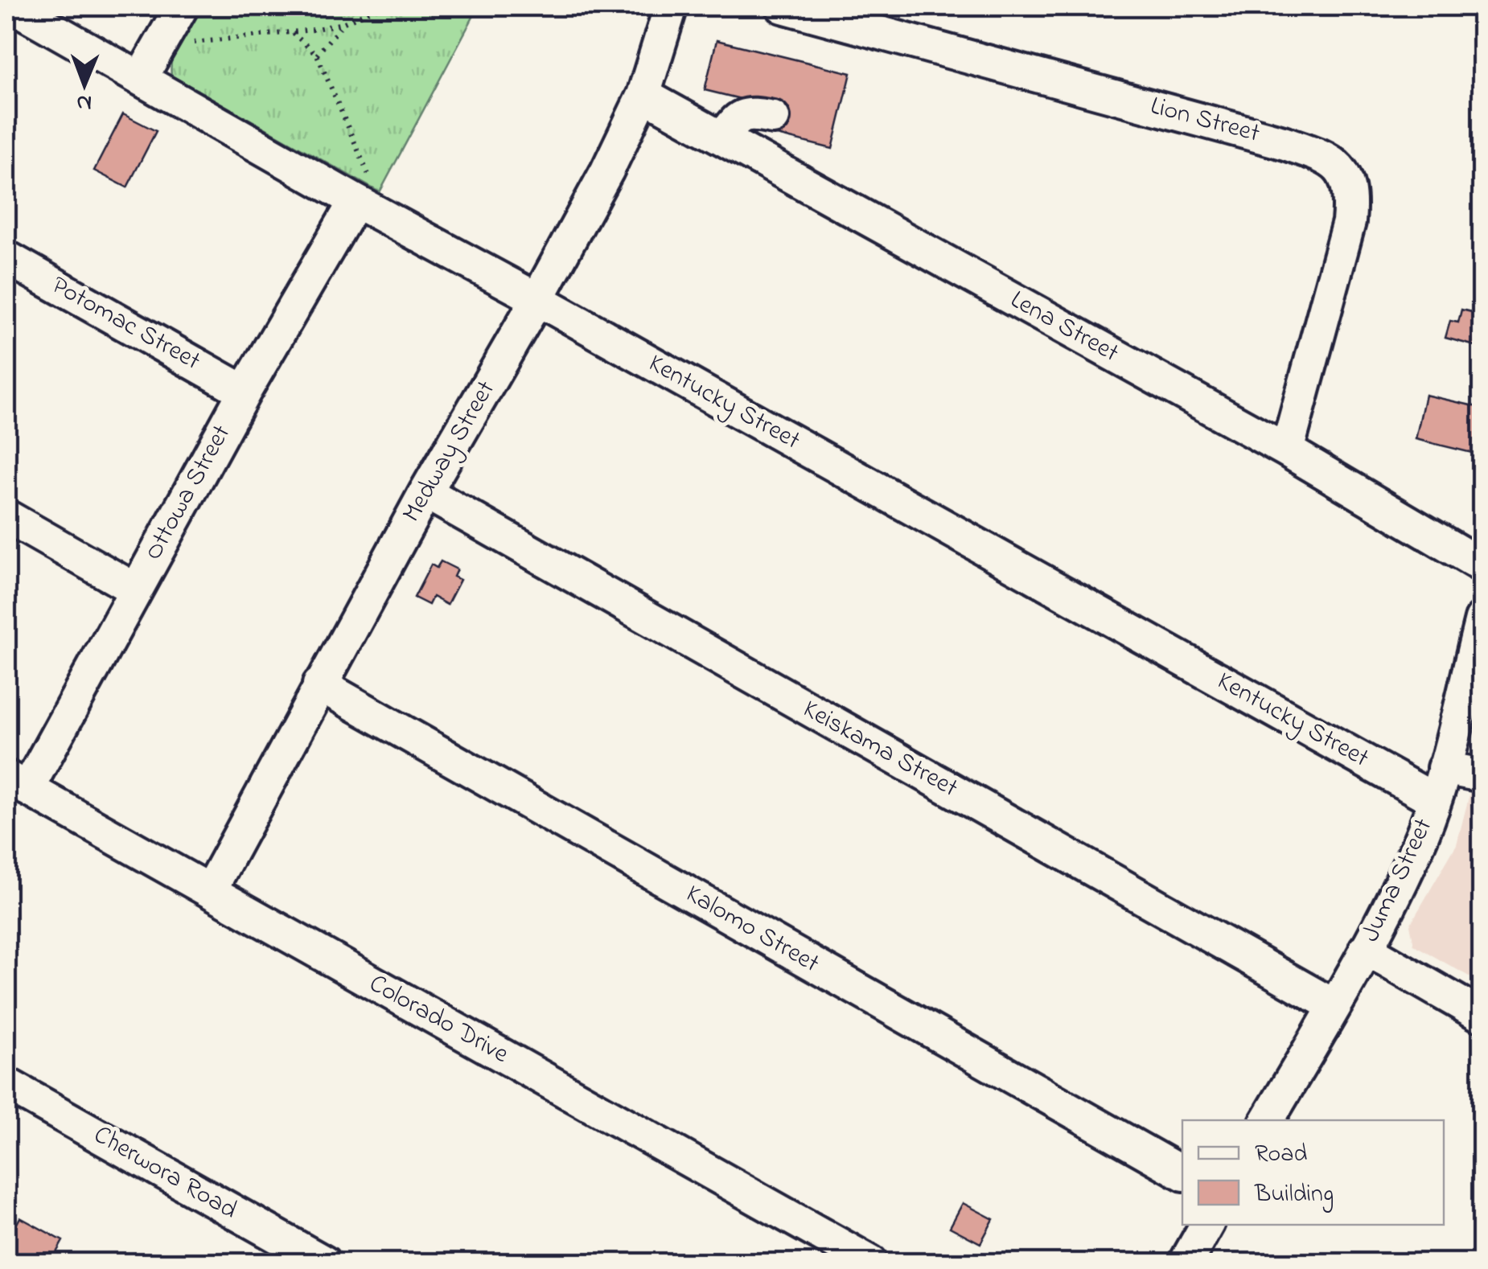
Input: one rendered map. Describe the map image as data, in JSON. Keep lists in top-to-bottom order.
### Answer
{
  "streets": {
    "street": [
      "Lion Street",
      "Potomac Street",
      "Lena Street",
      "Kentucky Street",
      "Medway Street",
      "Ottowa Street",
      "Keiskama Street",
      "Juma Street",
      "Kalomo Street",
      "Colorado Drive",
      "Cherwora Road"
    ]
  },
  "crossings": [
    ["Lion Street", "Lena Street"],
    ["Potomac Street", "Ottowa Street"],
    ["Lena Street", "Medway Street"],
    ["Kentucky Street", "Medway Street"],
    ["Kentucky Street", "Ottowa Street"],
    ["Kentucky Street", "Juma Street"],
    ["Medway Street", "Keiskama Street"],
    ["Medway Street", "Kalomo Street"],
    ["Medway Street", "Colorado Drive"],
    ["Ottowa Street", "Colorado Drive"],
    ["Keiskama Street", "Juma Street"]
  ],
  "legend": ["Road", "Building"],
  "north": "bottom"
}
